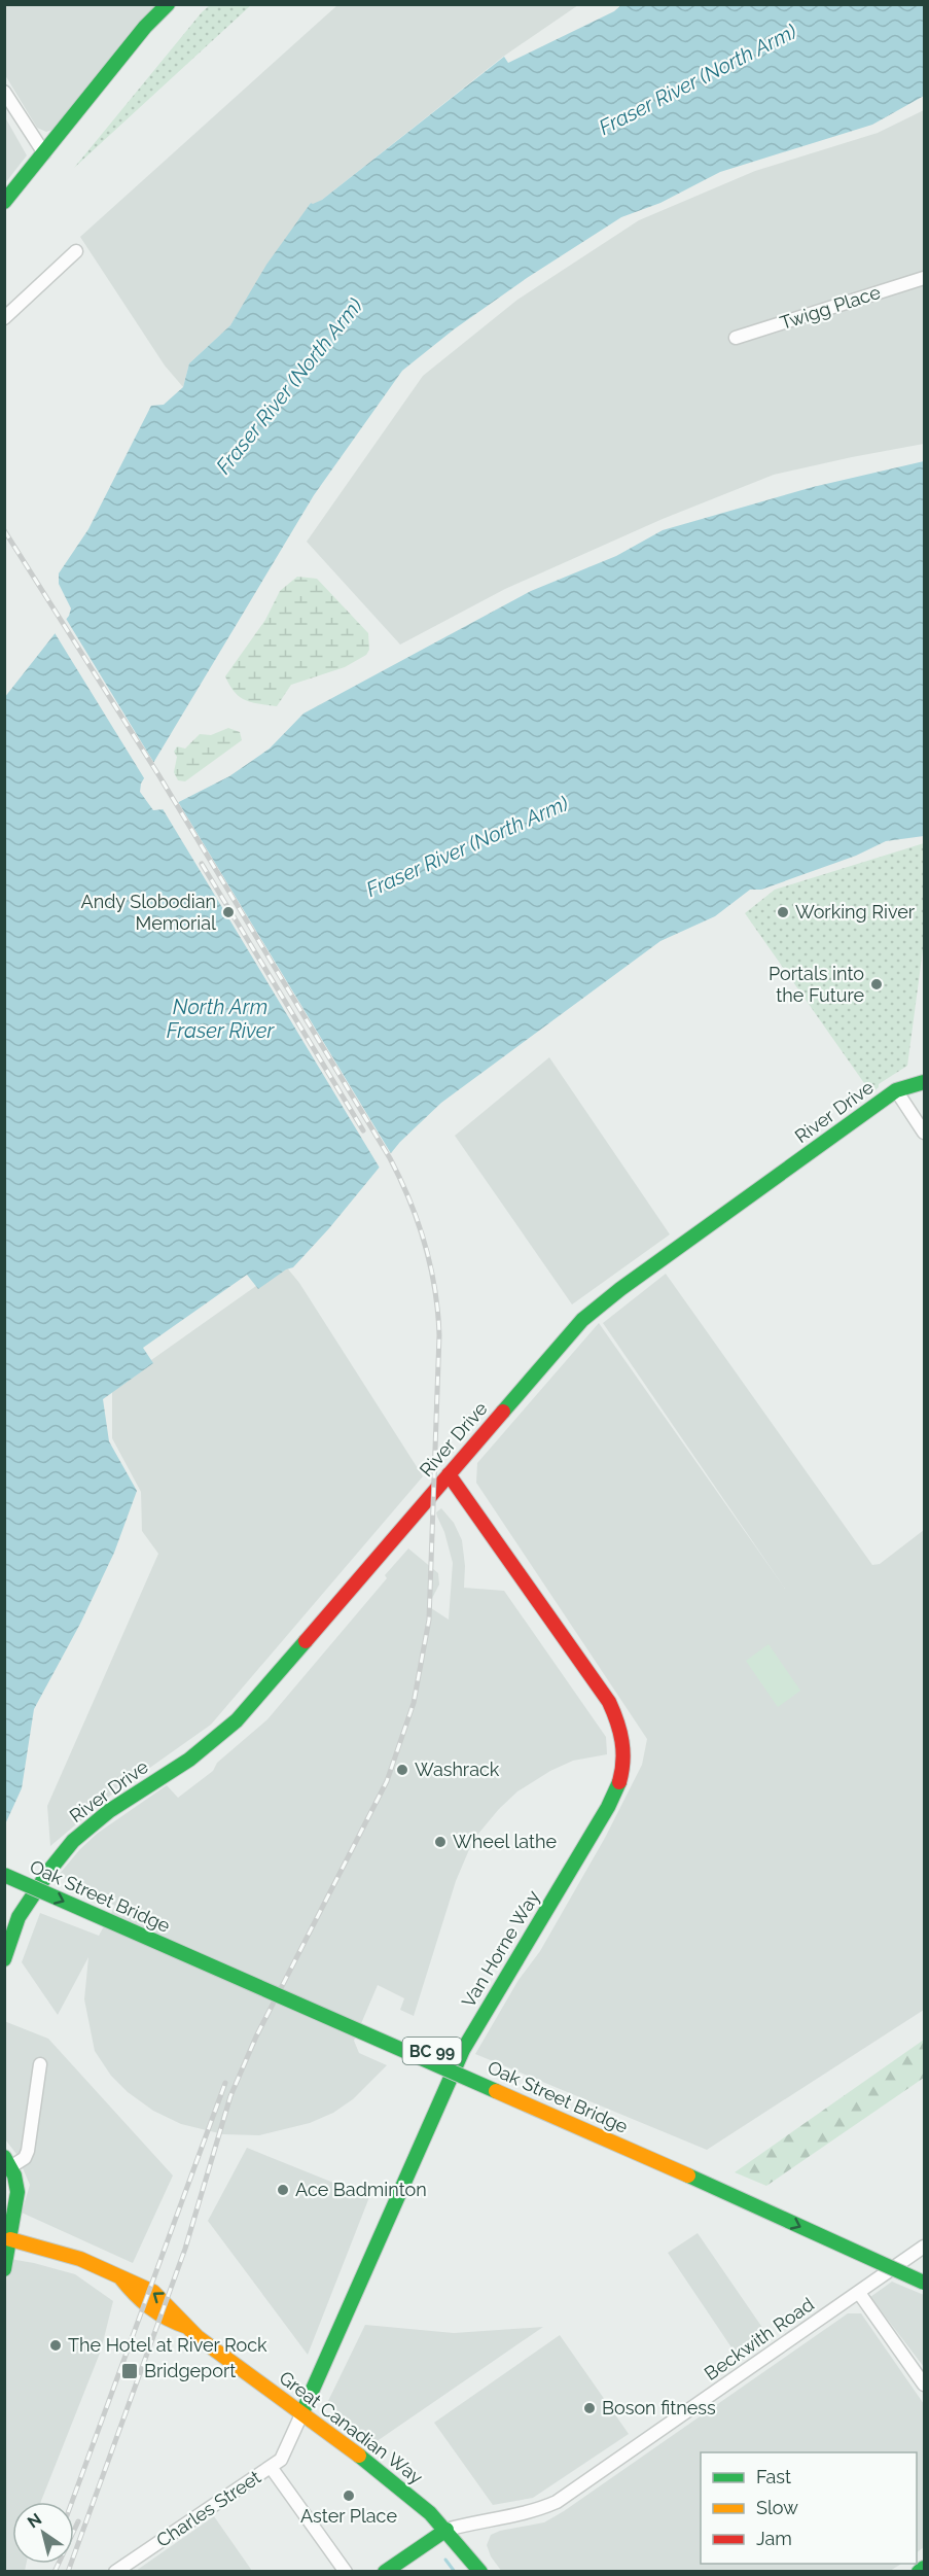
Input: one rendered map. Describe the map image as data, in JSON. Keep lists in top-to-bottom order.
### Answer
{
  "streets": {
    "main road": [
      "River Drive",
      "Oak Street Bridge",
      "Van Horne Way",
      "BC 99",
      "Beckwith Road",
      "Great Canadian Way"
    ],
    "street": ["Twigg Place", "Charles Street"]
  },
  "crossings": [
    ["River Drive", "Van Horne Way"],
    ["Van Horne Way", "Great Canadian Way"],
    ["Van Horne Way", "Charles Street"],
    ["Beckwith Road", "Great Canadian Way"]
  ],
  "water": ["Fraser River (North Arm)", "North Arm Fraser River"],
  "places": {
    "other": [
      "Andy Slobodian Memorial",
      "Working River",
      "Portals into the Future",
      "Washrack",
      "Wheel lathe",
      "Ace Badminton",
      "The Hotel at River Rock",
      "Boson fitness",
      "Aster Place"
    ],
    "transit": ["Bridgeport"]
  },
  "legend": ["Fast", "Slow", "Jam"],
  "north": "top left"
}
